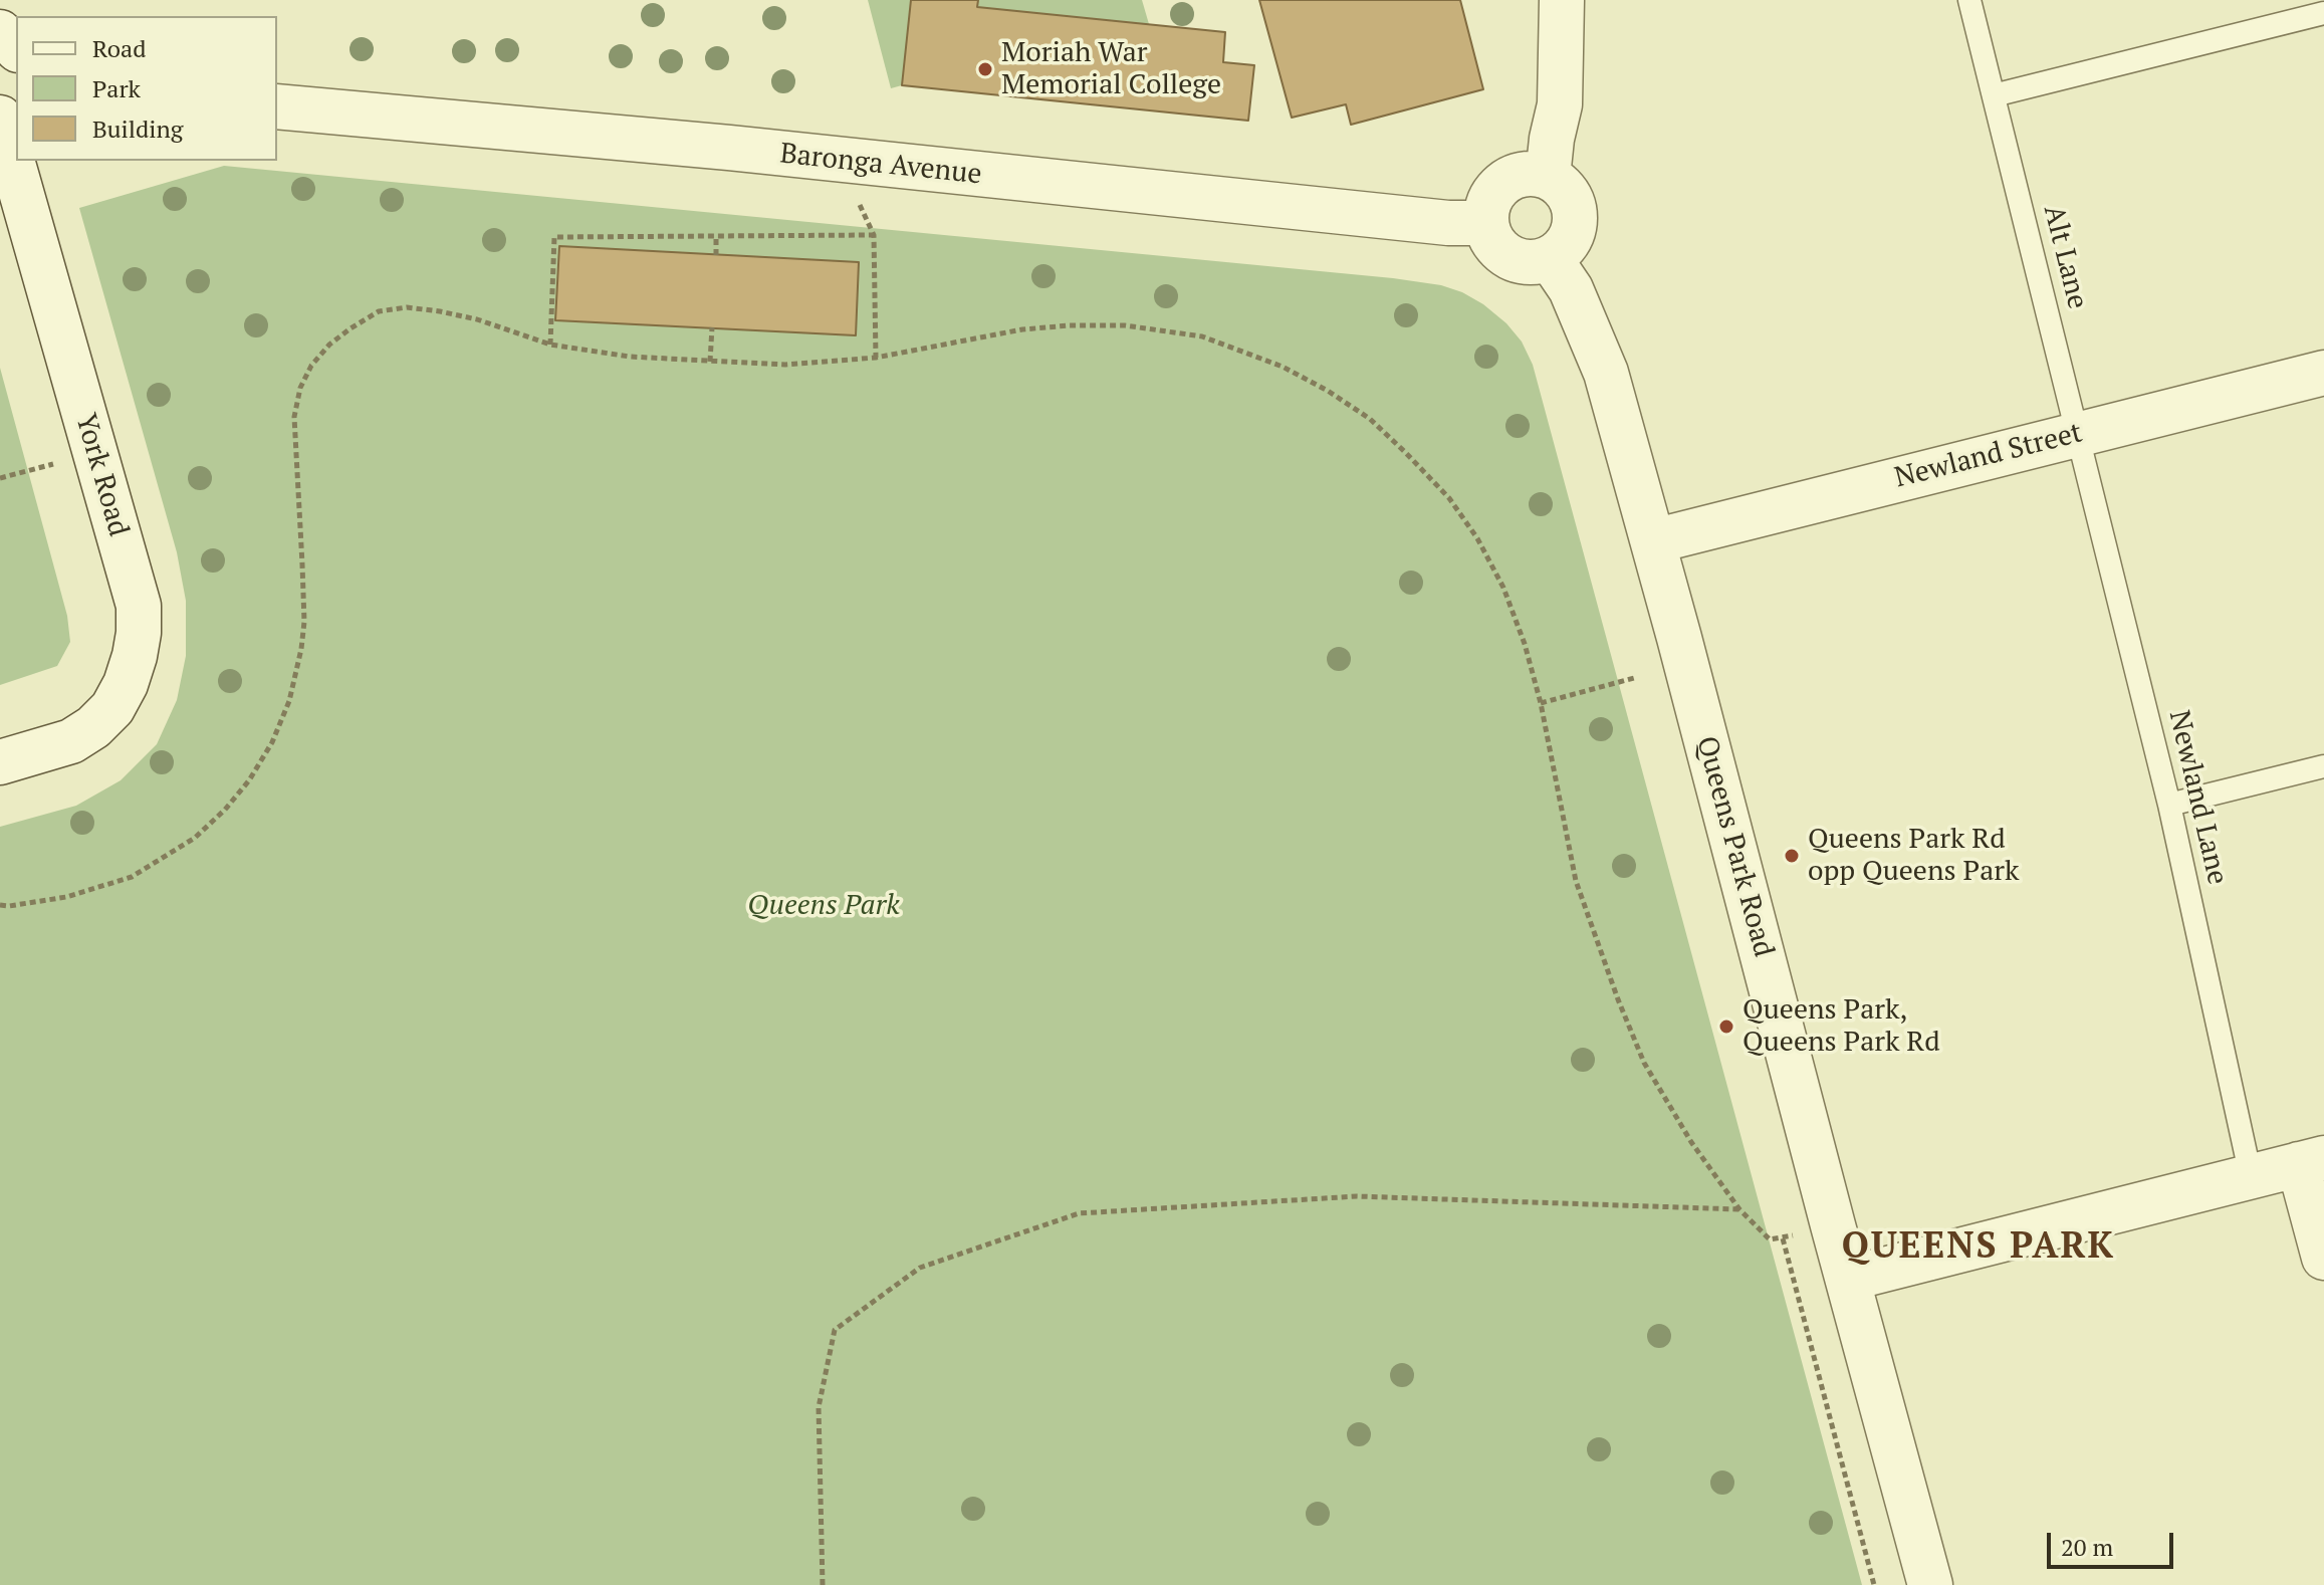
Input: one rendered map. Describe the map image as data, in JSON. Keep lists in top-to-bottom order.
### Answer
{
  "streets": {
    "street": [
      "Baronga Avenue",
      "Newland Street",
      "York Road",
      "Queens Park Road"
    ],
    "lane": ["Alt Lane", "Newland Lane"]
  },
  "crossings": [
    ["Baronga Avenue", "Queens Park Road"],
    ["Alt Lane", "Newland Street"],
    ["Alt Lane", "Newland Lane"],
    ["Newland Street", "Newland Lane"],
    ["Newland Street", "Queens Park Road"]
  ],
  "districts": ["QUEENS PARK"],
  "parks": ["Queens Park"],
  "places": ["Moriah War Memorial College", "Queens Park Rd opp Queens Park", "Queens Park, Queens Park Rd"],
  "legend": ["Road", "Park", "Building"],
  "scale_bar": "20 m"
}
